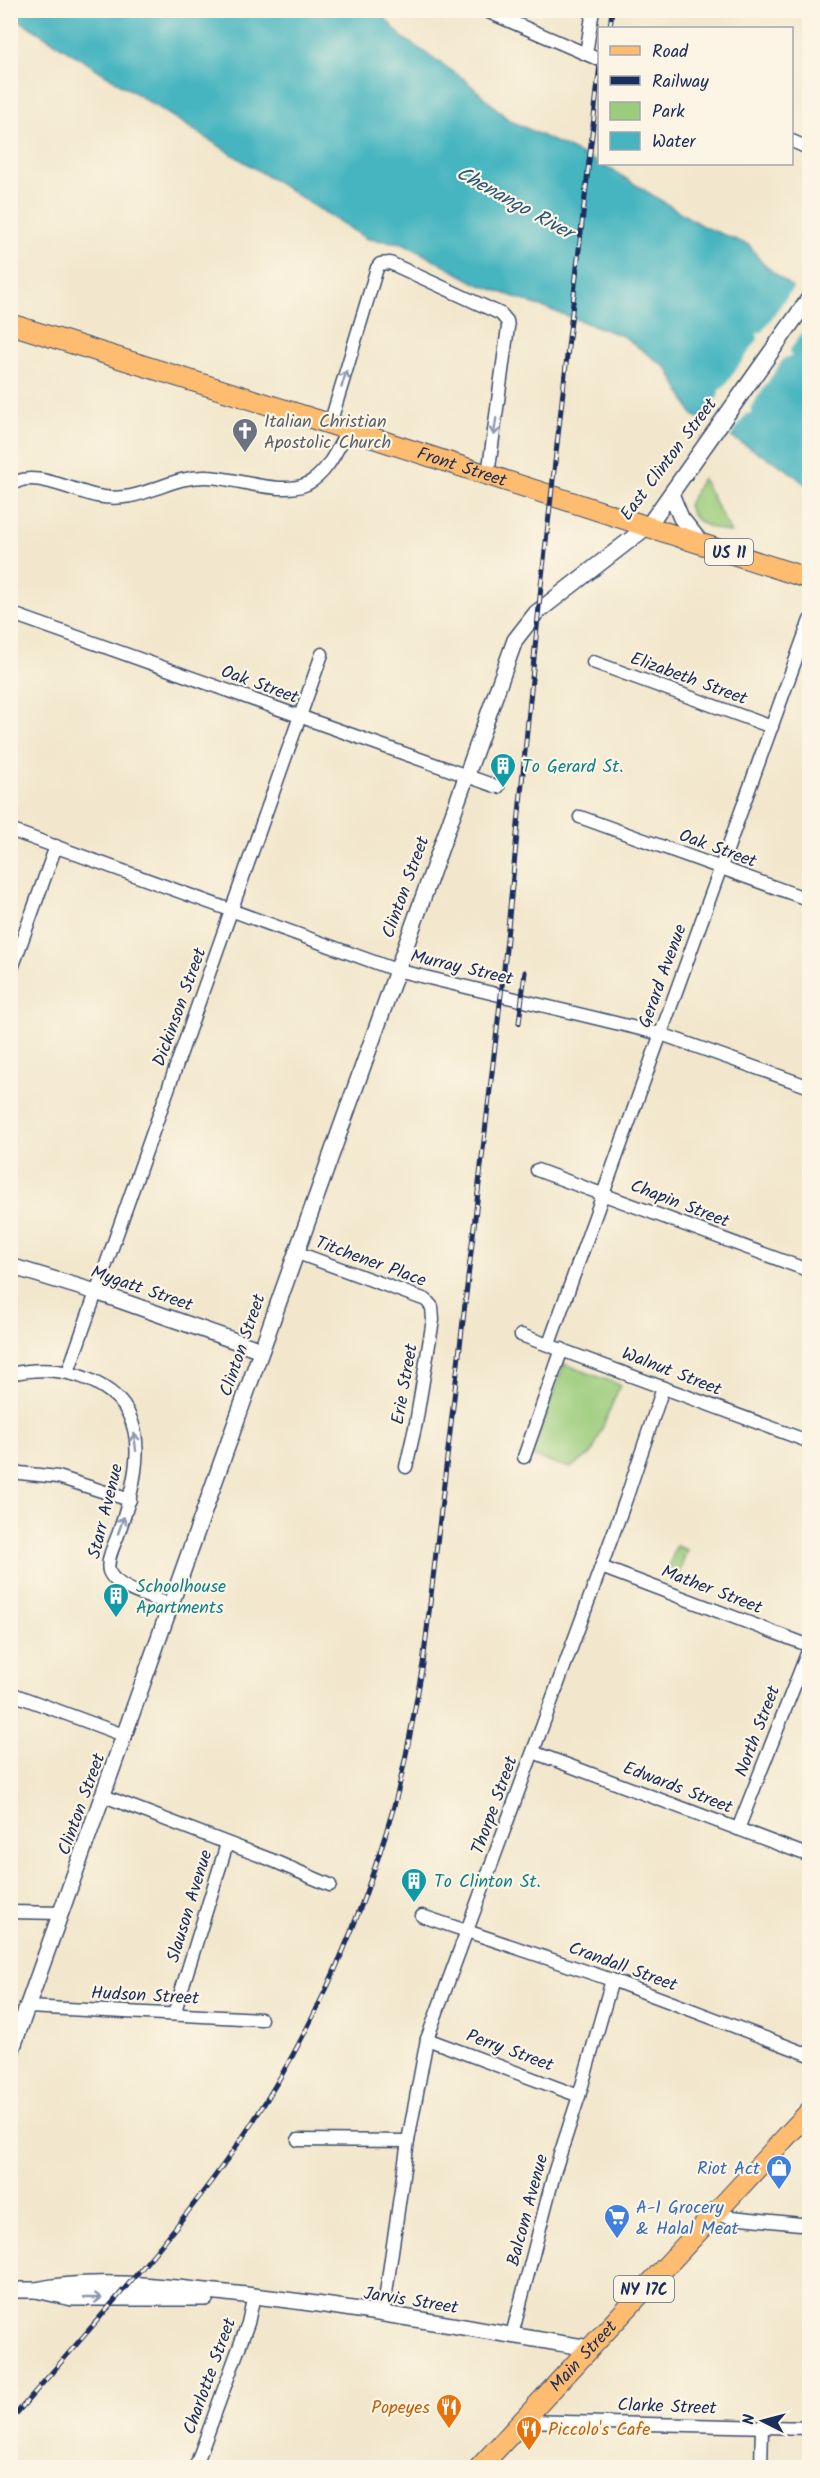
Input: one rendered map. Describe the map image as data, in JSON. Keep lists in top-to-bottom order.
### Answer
{
  "streets": {
    "main road": [
      "Front Street",
      "US 11",
      "NY 17C",
      "Main Street"
    ],
    "street": [
      "East Clinton Street",
      "Elizabeth Street",
      "Oak Street",
      "Clinton Street",
      "Murray Street",
      "Gerard Avenue",
      "Dickinson Street",
      "Chapin Street",
      "Titchener Place",
      "Mygatt Street",
      "Walnut Street",
      "Erie Street",
      "Starr Avenue",
      "Mather Street",
      "North Street",
      "Edwards Street",
      "Thorpe Street",
      "Slauson Avenue",
      "Crandall Street",
      "Hudson Street",
      "Perry Street",
      "Balcom Avenue",
      "Jarvis Street",
      "Charlotte Street",
      "Clarke Street"
    ]
  },
  "crossings": [
    ["East Clinton Street", "Front Street"],
    ["East Clinton Street", "Clinton Street"],
    ["Elizabeth Street", "Gerard Avenue"],
    ["Oak Street", "Clinton Street"],
    ["Oak Street", "Gerard Avenue"],
    ["Oak Street", "Dickinson Street"],
    ["Clinton Street", "Murray Street"],
    ["Clinton Street", "Titchener Place"],
    ["Clinton Street", "Mygatt Street"],
    ["Clinton Street", "Starr Avenue"],
    ["Clinton Street", "Hudson Street"],
    ["Murray Street", "Gerard Avenue"],
    ["Murray Street", "Dickinson Street"],
    ["Gerard Avenue", "Chapin Street"],
    ["Gerard Avenue", "Walnut Street"],
    ["Dickinson Street", "Mygatt Street"],
    ["Dickinson Street", "Starr Avenue"],
    ["Titchener Place", "Erie Street"],
    ["Walnut Street", "Thorpe Street"],
    ["Mather Street", "North Street"],
    ["Mather Street", "Thorpe Street"],
    ["North Street", "Edwards Street"],
    ["Edwards Street", "Thorpe Street"],
    ["Thorpe Street", "Crandall Street"],
    ["Thorpe Street", "Perry Street"],
    ["Thorpe Street", "Jarvis Street"],
    ["Slauson Avenue", "Hudson Street"],
    ["Crandall Street", "Balcom Avenue"],
    ["Perry Street", "Balcom Avenue"],
    ["Balcom Avenue", "Jarvis Street"],
    ["Jarvis Street", "Main Street"],
    ["Jarvis Street", "Charlotte Street"],
    ["Main Street", "Clarke Street"]
  ],
  "one_way": ["Starr Avenue"],
  "water": ["Chenango River"],
  "places": {
    "church": ["Italian Christian Apostolic Church"],
    "building": ["To Gerard St.", "Schoolhouse Apartments", "To Clinton St."],
    "shop": ["Riot Act"],
    "supermarket": ["A-1 Grocery & Halal Meat"],
    "restaurant": ["Popeyes", "Piccolo's Cafe"]
  },
  "legend": [
    "Road",
    "Railway",
    "Park",
    "Water"
  ],
  "north": "left"
}
